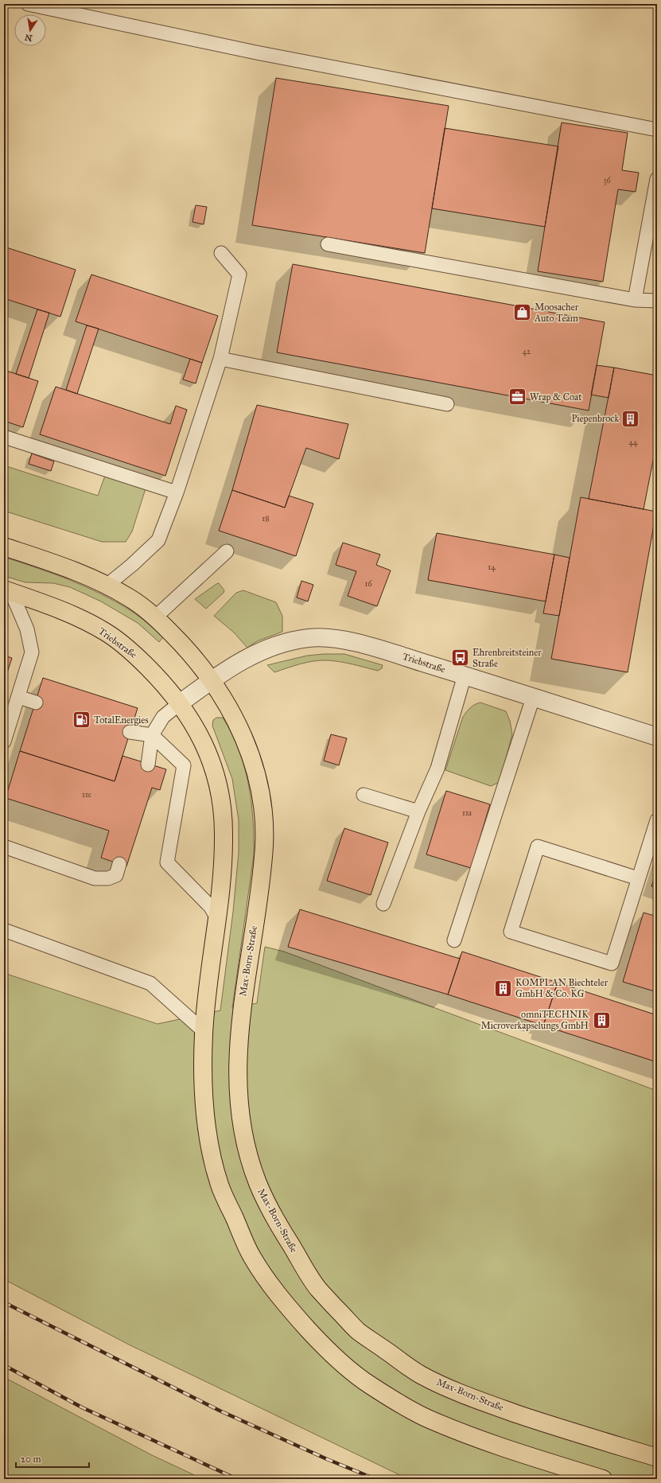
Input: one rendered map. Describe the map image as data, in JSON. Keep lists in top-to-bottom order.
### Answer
{
  "streets": {
    "main road": ["Triebstraße", "Max-Born-Straße"]
  },
  "crossings": [
    ["Triebstraße", "Max-Born-Straße"]
  ],
  "places": {
    "shop": ["Moosacher Auto Team"],
    "office": ["Wrap & Coat"],
    "building": ["Piepenbrock", "KOMPLAN Biechteler GmbH & Co. KG", "omniTECHNIK Microverkapselungs GmbH"],
    "bus stop": ["Ehrenbreitsteiner Straße"],
    "fuel station": ["TotalEnergies"]
  },
  "house_numbers": [
    "36",
    "42",
    "44",
    "18",
    "14",
    "16",
    "11e",
    "11a"
  ],
  "scale_bar": "20 m",
  "north": "bottom"
}
